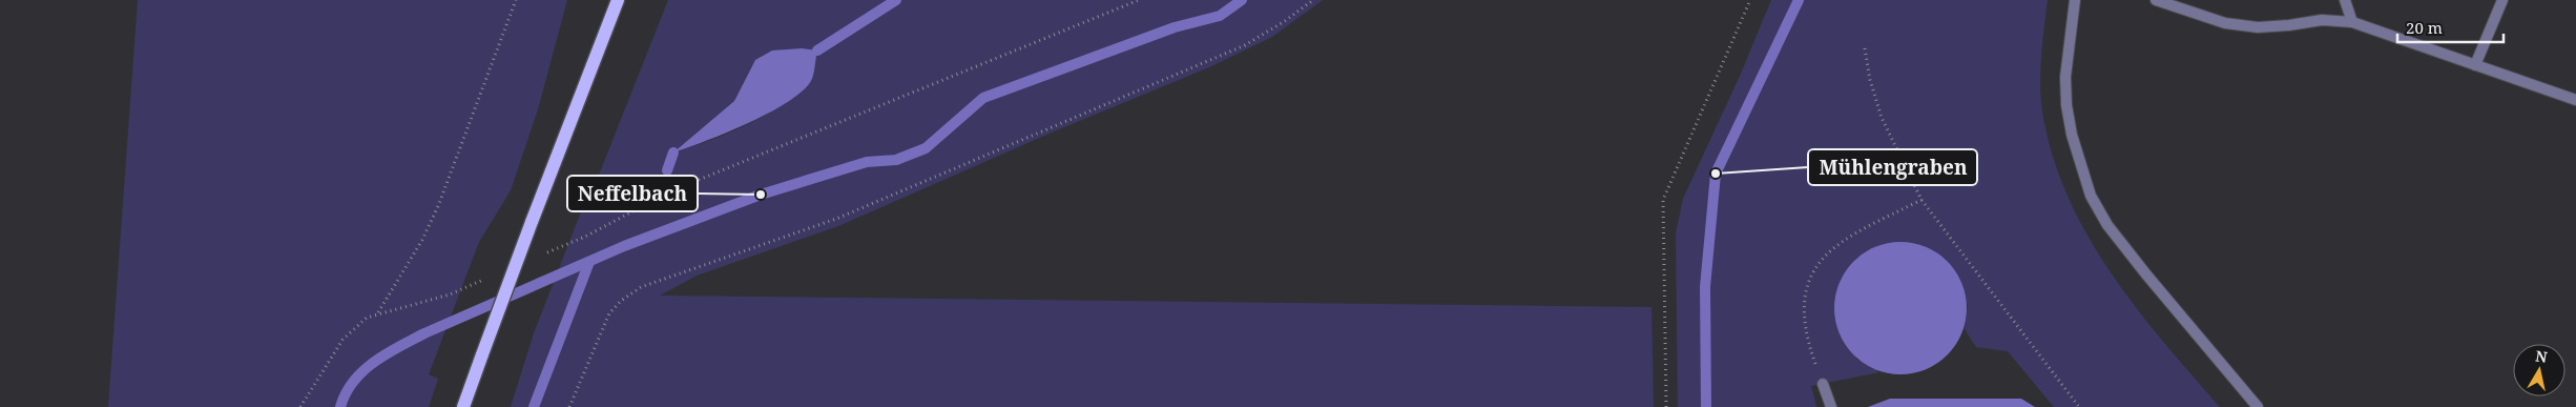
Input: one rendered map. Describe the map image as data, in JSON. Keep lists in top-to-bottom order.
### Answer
{
  "places": ["Mühlengraben", "Neffelbach"],
  "scale_bar": "20 m",
  "north": "top"
}
